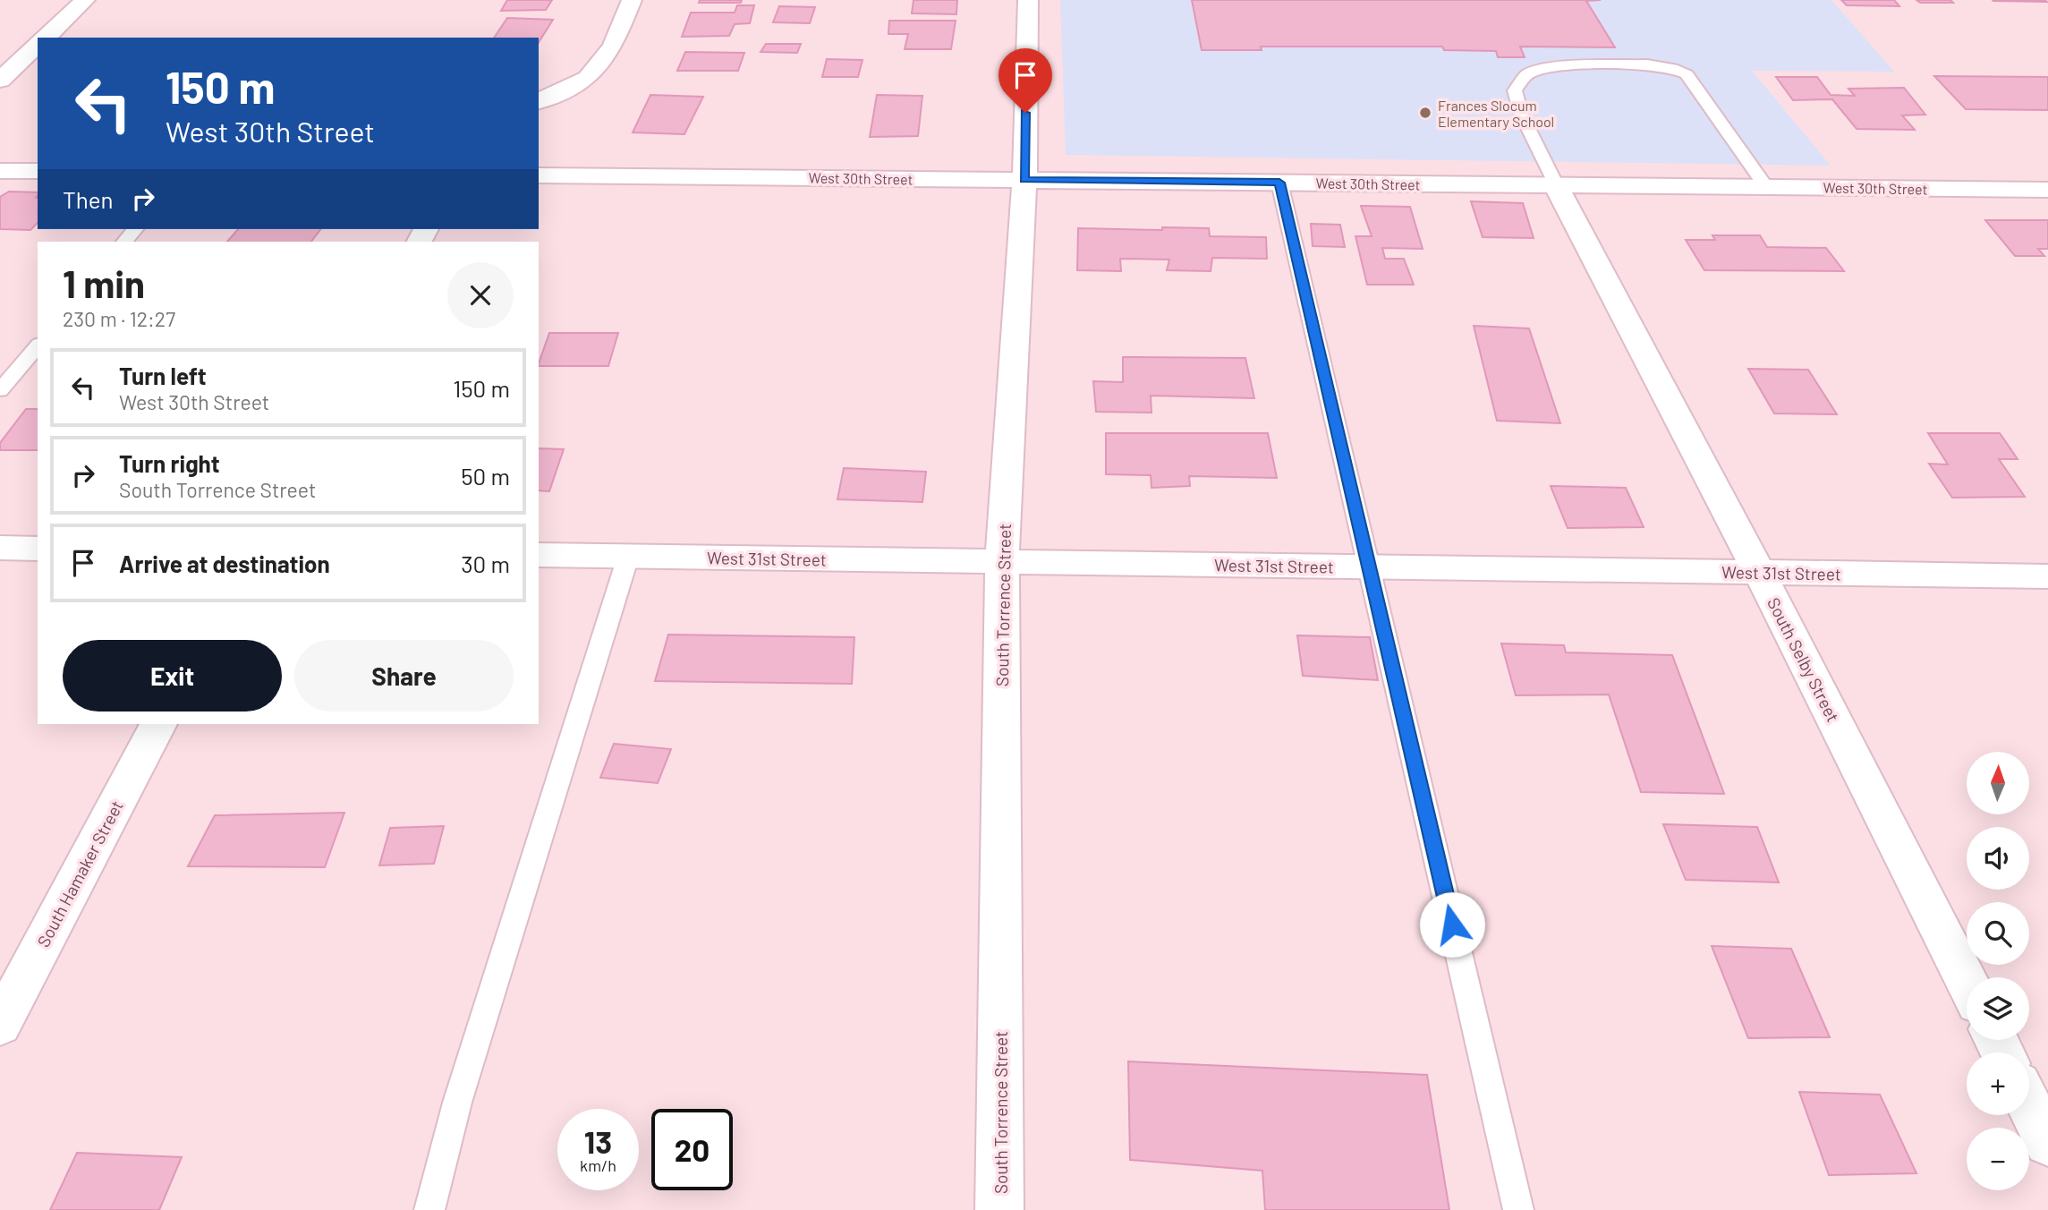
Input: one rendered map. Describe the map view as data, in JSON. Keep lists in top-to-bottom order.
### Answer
{
  "streets": {
    "street": [
      "West 30th Street",
      "West 31st Street",
      "South Torrence Street",
      "South Selby Street",
      "South Hamaker Street"
    ]
  },
  "crossings": [
    ["West 30th Street", "South Torrence Street"],
    ["West 30th Street", "South Selby Street"],
    ["West 31st Street", "South Torrence Street"],
    ["West 31st Street", "South Selby Street"]
  ],
  "places": ["Frances Slocum Elementary School"],
  "north": "top",
  "page": {
    "turn": ["150 m", "West 30th Street"],
    "then": "Then",
    "heading": ["1 min", "230 m · 12:27"],
    "list": [
      {
        "name": "Turn left",
        "note": "West 30th Street",
        "value": "150 m"
      },
      {
        "name": "Turn right",
        "note": "South Torrence Street",
        "value": "50 m"
      },
      {
        "name": "Arrive at destination",
        "value": "30 m"
      }
    ],
    "buttons": ["Exit", "Share"],
    "map_buttons": ["+", "−"],
    "speed": "13 km/h",
    "limit": "20"
  }
}
